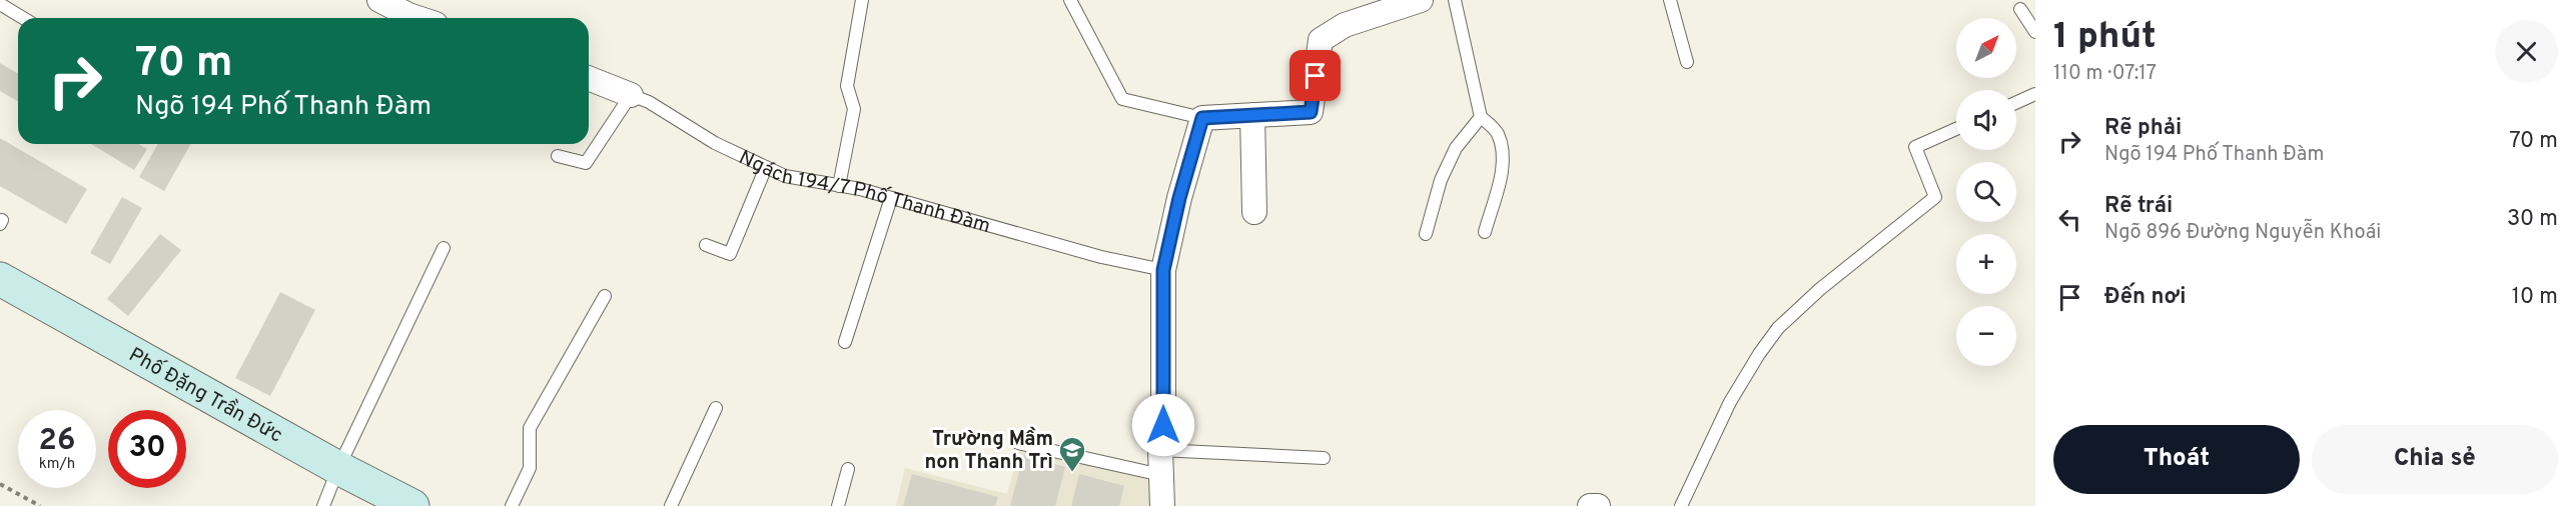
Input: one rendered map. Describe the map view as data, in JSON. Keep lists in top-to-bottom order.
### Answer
{
  "streets": {
    "street": ["Ngách 194/7 Phố Thanh Đàm", "Phố Đặng Trần Đức"]
  },
  "places": {
    "school or university": ["Trường Mầm non Thanh Trì"]
  },
  "north": "top right",
  "page": {
    "heading": ["1 phút", "110 m · 07:17"],
    "map_buttons": ["+", "−"],
    "turn": ["70 m", "Ngõ 194 Phố Thanh Đàm"],
    "list": [
      {
        "name": "Rẽ phải",
        "note": "Ngõ 194 Phố Thanh Đàm",
        "value": "70 m"
      },
      {
        "name": "Rẽ trái",
        "note": "Ngõ 896 Đường Nguyễn Khoái",
        "value": "30 m"
      },
      {
        "name": "Đến nơi",
        "value": "10 m"
      }
    ],
    "speed": "26 km/h",
    "limit": "30",
    "buttons": ["Thoát", "Chia sẻ"]
  }
}
